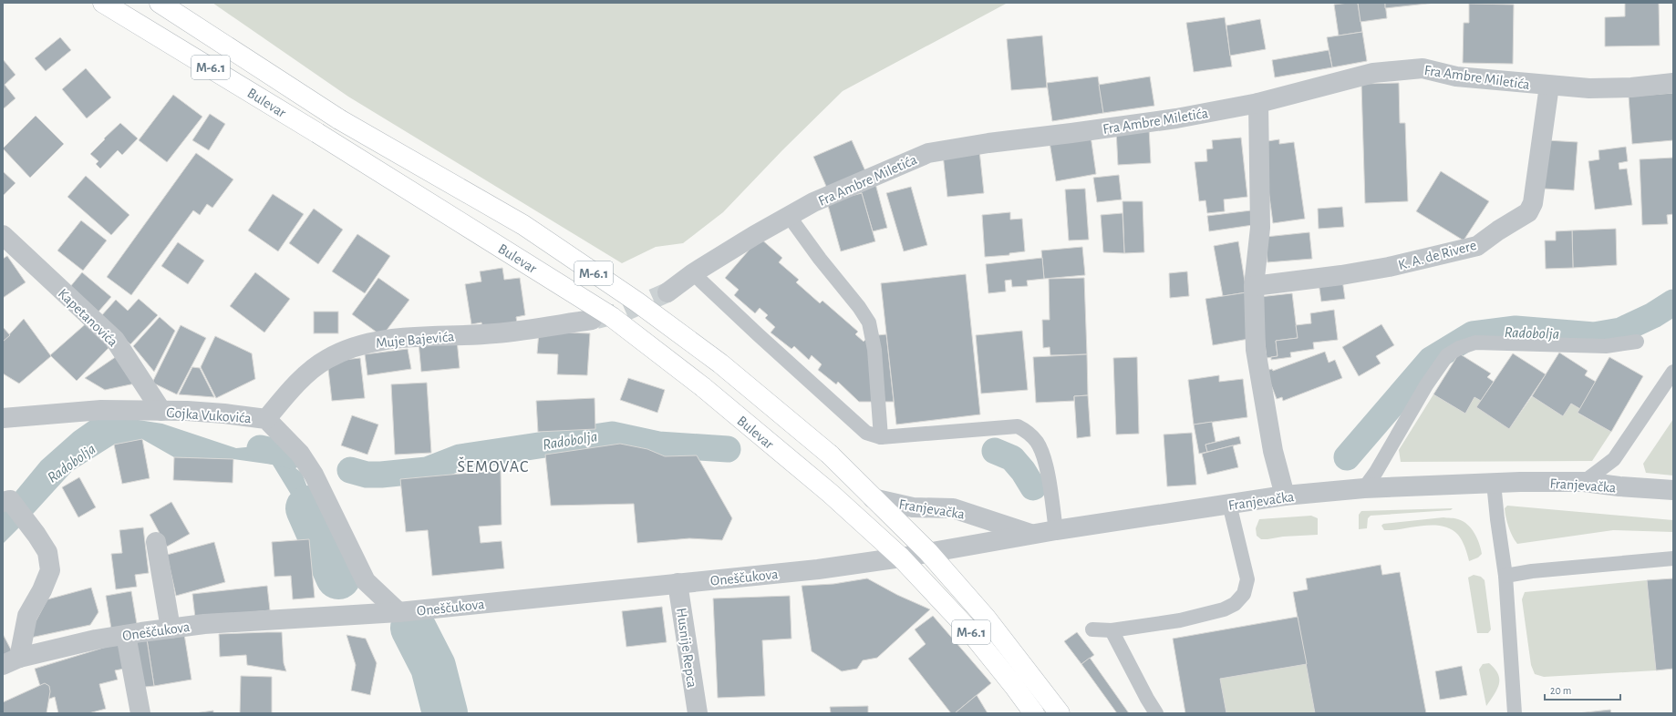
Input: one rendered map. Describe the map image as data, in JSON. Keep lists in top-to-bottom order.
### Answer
{
  "streets": {
    "main road": ["M-6.1", "Bulevar"],
    "street": [
      "Fra Ambre Miletića",
      "K. A. de Rivere",
      "Kapetanovića",
      "Muje Bajevića",
      "Gojka Vukovića",
      "Franjevačka",
      "Oneščukova",
      "Husnije Repca"
    ]
  },
  "crossings": [
    ["M-6.1", "Bulevar"],
    ["M-6.1", "Franjevačka"],
    ["M-6.1", "Oneščukova"],
    ["Fra Ambre Miletića", "K. A. de Rivere"],
    ["Bulevar", "Franjevačka"],
    ["Bulevar", "Oneščukova"],
    ["Kapetanovića", "Gojka Vukovića"],
    ["Muje Bajevića", "Gojka Vukovića"],
    ["Gojka Vukovića", "Oneščukova"],
    ["Franjevačka", "Oneščukova"],
    ["Oneščukova", "Husnije Repca"]
  ],
  "districts": ["ŠEMOVAC"],
  "water": ["Radobolja"],
  "scale_bar": "20 m"
}
